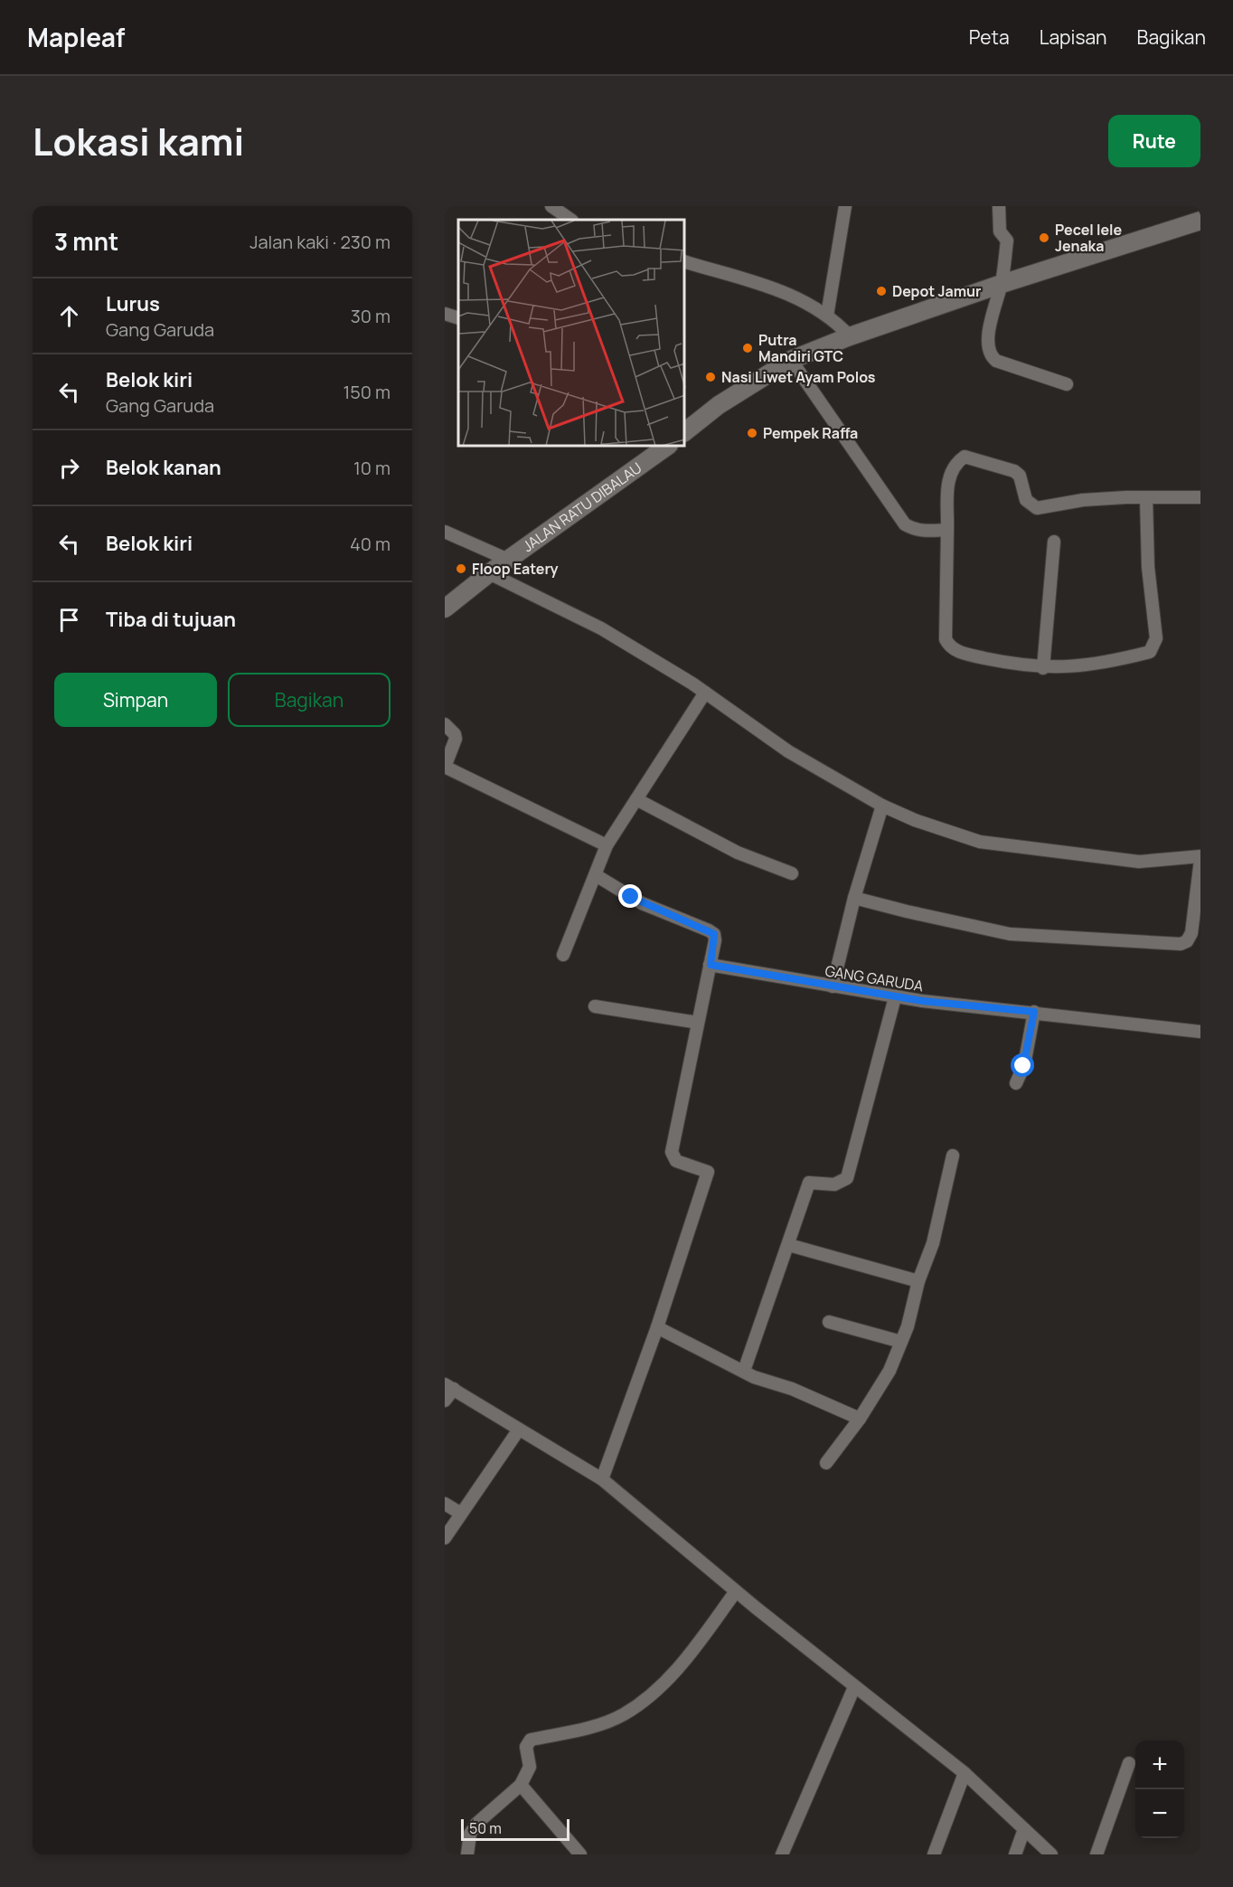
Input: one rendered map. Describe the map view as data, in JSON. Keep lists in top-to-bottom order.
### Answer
{
  "streets": {
    "main road": ["JALAN RATU DIBALAU"],
    "street": ["GANG GARUDA"]
  },
  "places": [
    "Pecel lele Jenaka",
    "Depot Jamur",
    "Putra Mandiri GTC",
    "Nasi Liwet Ayam Polos",
    "Pempek Raffa",
    "Floop Eatery"
  ],
  "scale_bar": "50 m",
  "page": {
    "header": "Mapleaf",
    "nav": ["Peta", "Lapisan", "Bagikan"],
    "title": "Lokasi kami",
    "buttons": [
      "Rute",
      ["Simpan", "Bagikan"]
    ],
    "heading": ["3 mnt", "Jalan kaki · 230 m"],
    "list": [
      ["Lurus", "Gang Garuda", "30 m"],
      ["Belok kiri", "Gang Garuda", "150 m"],
      ["Belok kanan", "10 m"],
      ["Belok kiri", "40 m"],
      "Tiba di tujuan"
    ],
    "map_buttons": ["+", "−"],
    "scale": "50 m"
  }
}
